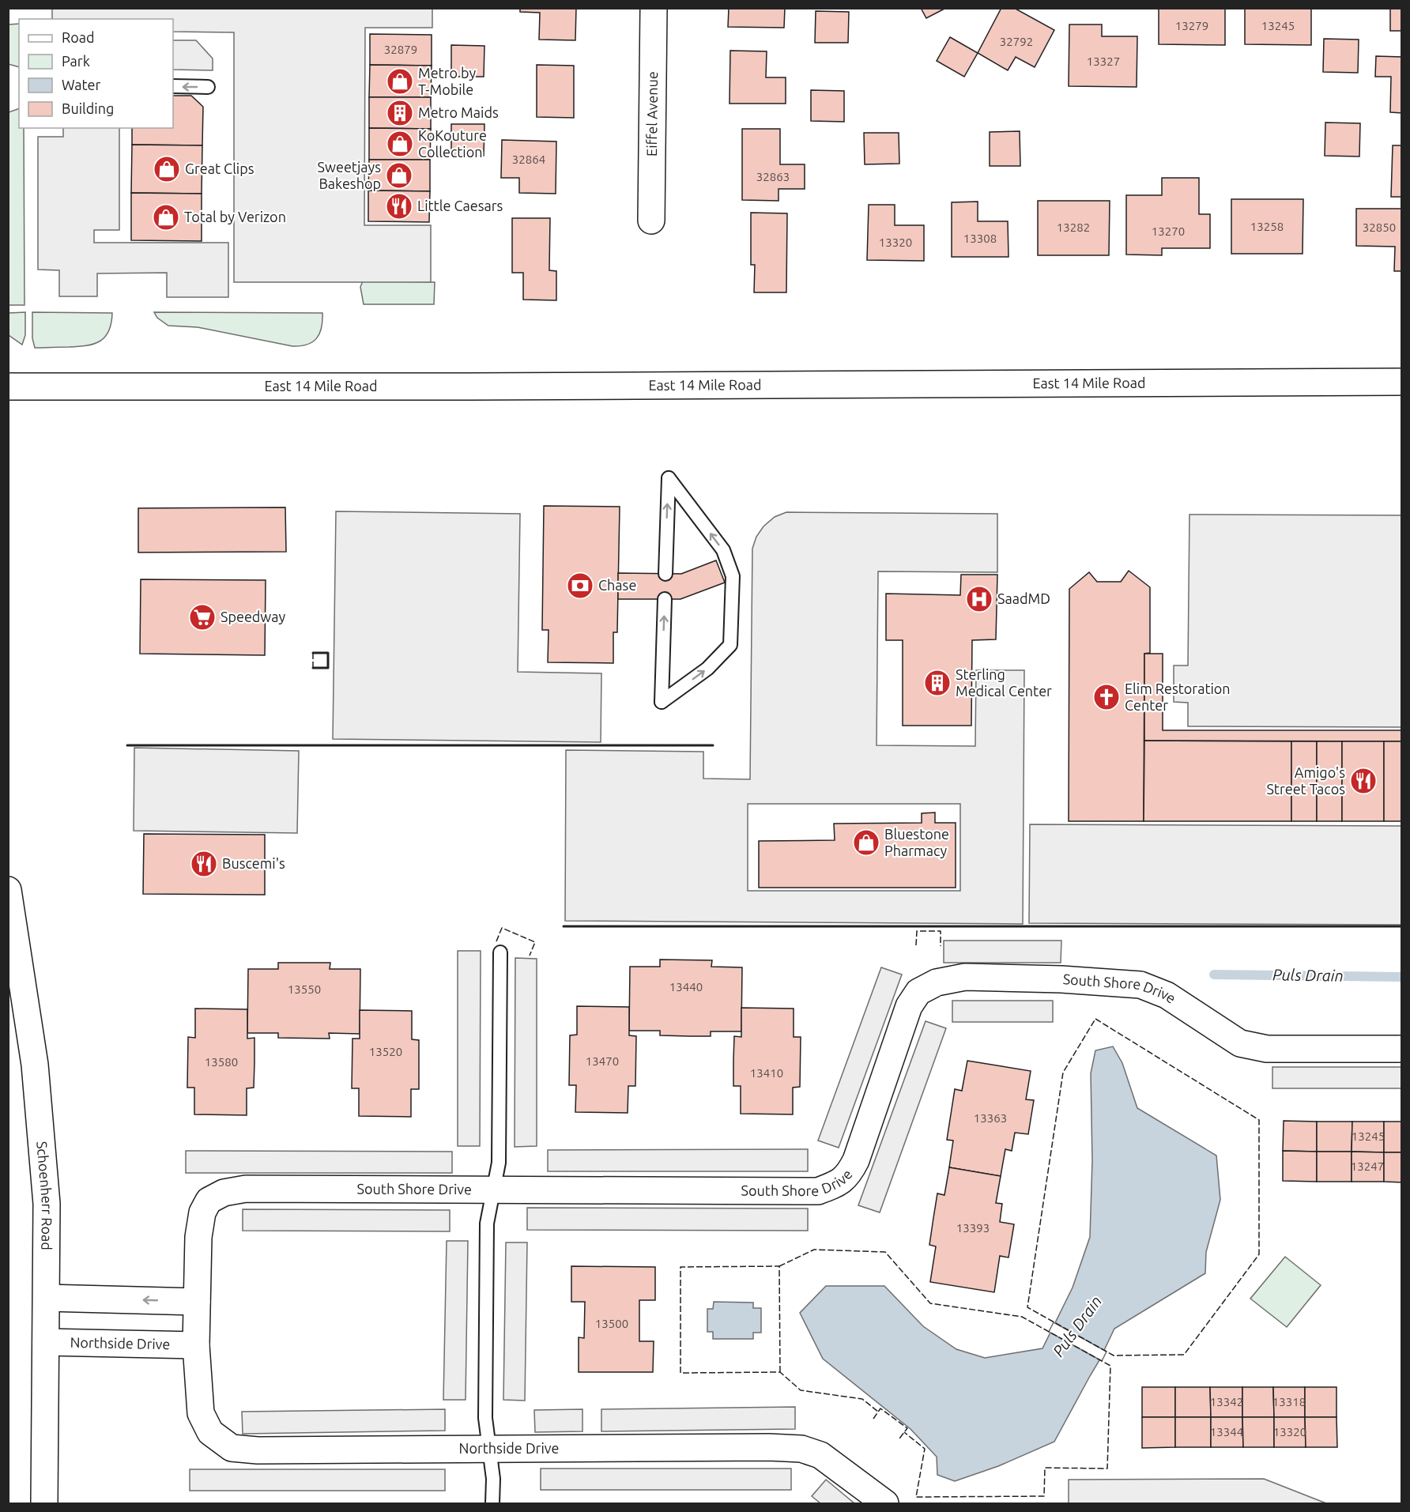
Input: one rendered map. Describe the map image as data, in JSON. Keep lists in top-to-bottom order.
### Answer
{
  "streets": {
    "street": [
      "Eiffel Avenue",
      "East 14 Mile Road",
      "South Shore Drive",
      "Schoenherr Road",
      "Northside Drive"
    ]
  },
  "crossings": [
    ["South Shore Drive", "Northside Drive"],
    ["Schoenherr Road", "Northside Drive"]
  ],
  "water": ["Puls Drain"],
  "places": {
    "shop": [
      "Metro by T-Mobile",
      "KoKouture Collection",
      "Great Clips",
      "Sweetjays Bakeshop",
      "Total by Verizon",
      "Bluestone Pharmacy"
    ],
    "building": ["Metro Maids", "Sterling Medical Center"],
    "restaurant": ["Little Caesars", "Amigo's Street Tacos", "Buscemi's"],
    "bank": ["Chase"],
    "hospital": ["SaadMD"],
    "supermarket": ["Speedway"],
    "church": ["Elim Restoration Center"]
  },
  "house_numbers": [
    "13279",
    "13245",
    "32792",
    "32879",
    "13327",
    "32864",
    "32863",
    "13258",
    "13282",
    "32850",
    "13270",
    "13308",
    "13320",
    "13440",
    "13550",
    "13520",
    "13470",
    "13580",
    "13410",
    "13363",
    "13245",
    "13247",
    "13393",
    "13500",
    "13342",
    "13318",
    "13344",
    "13320"
  ],
  "legend": [
    "Road",
    "Park",
    "Water",
    "Building"
  ]
}
